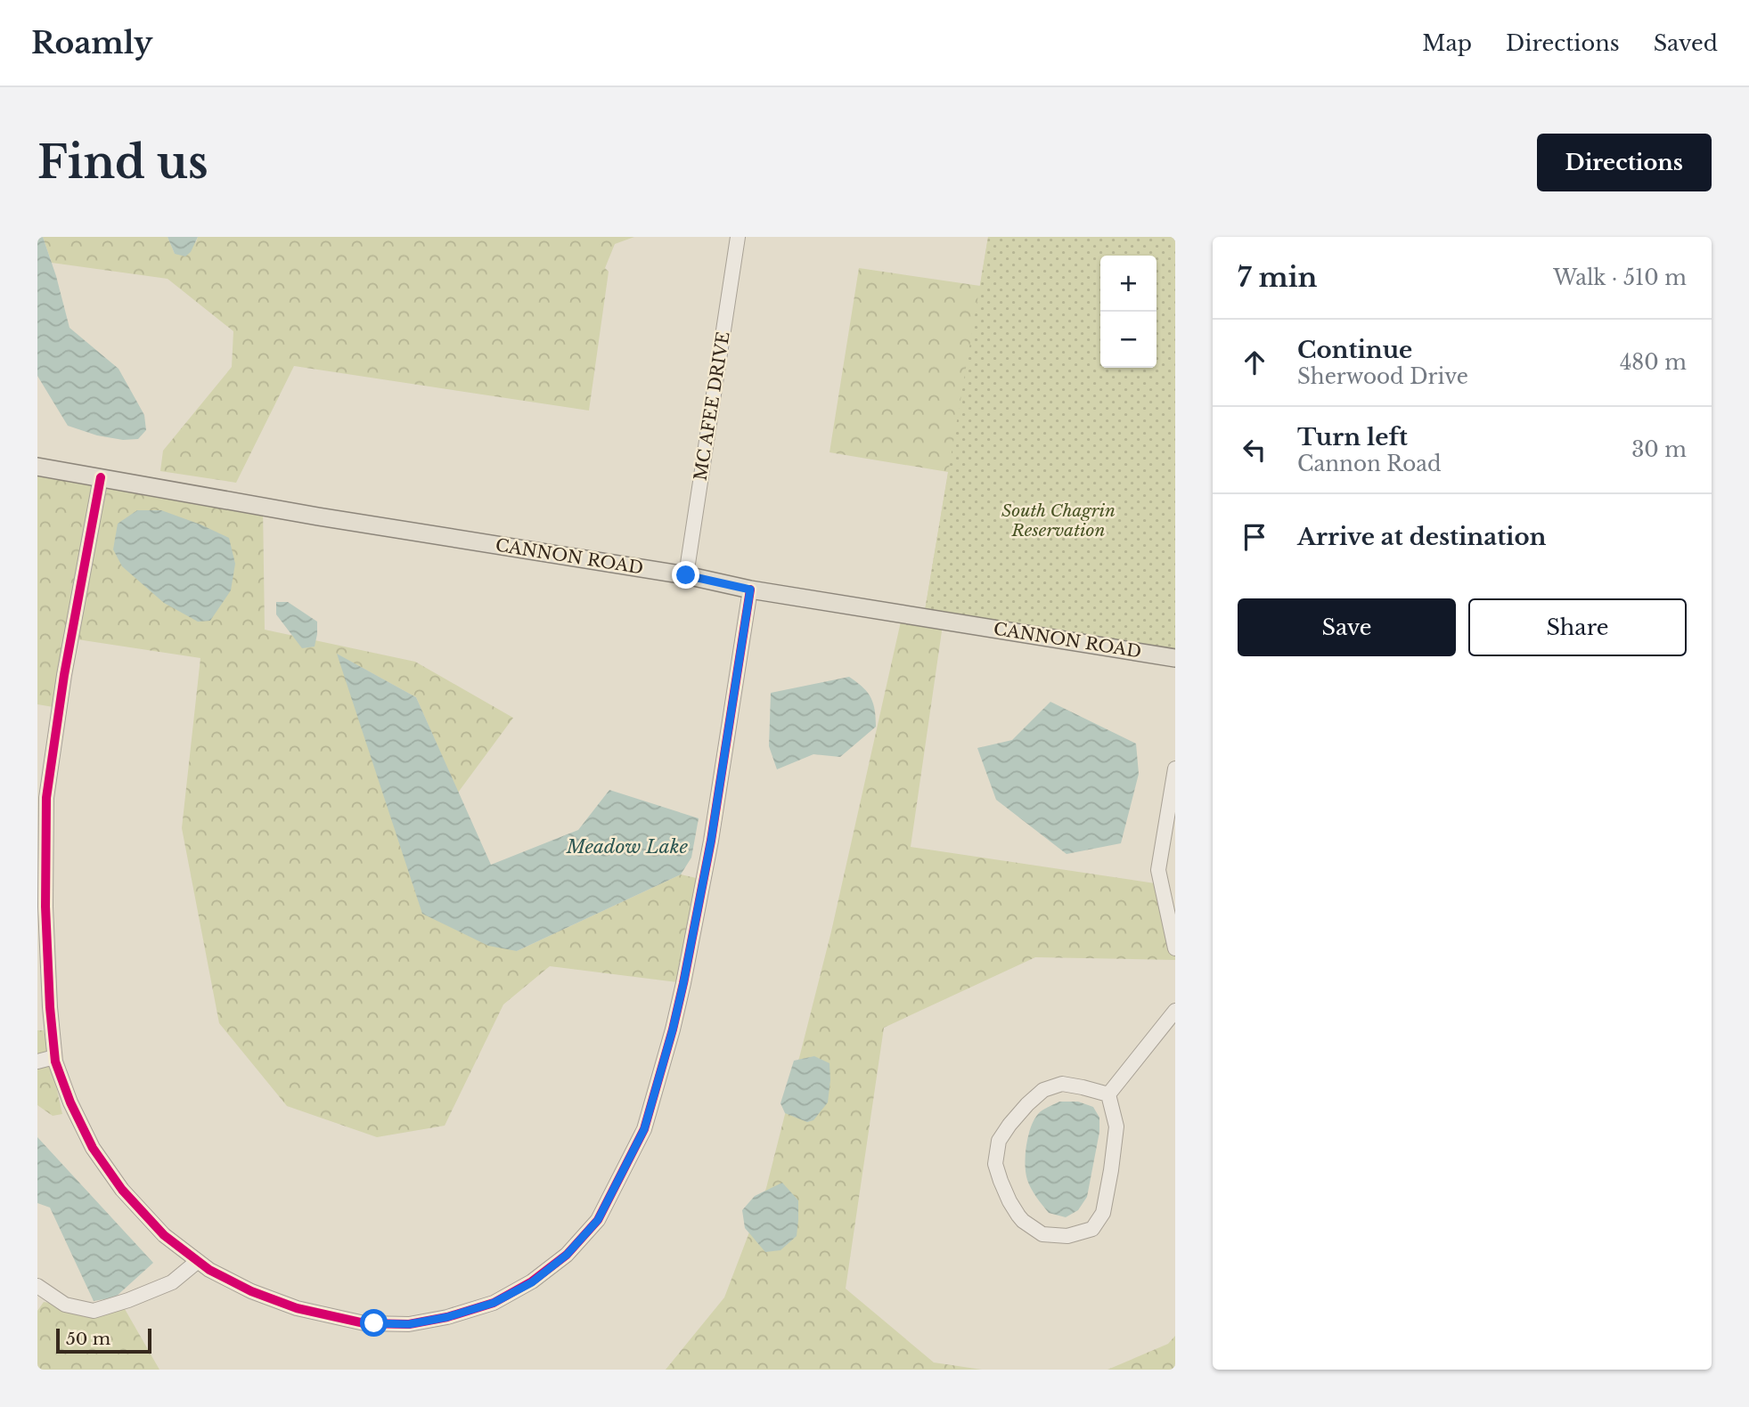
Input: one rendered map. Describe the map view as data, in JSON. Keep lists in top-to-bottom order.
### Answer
{
  "streets": {
    "main road": ["CANNON ROAD"],
    "street": ["MC AFEE DRIVE"]
  },
  "crossings": [
    ["MC AFEE DRIVE", "CANNON ROAD"]
  ],
  "water": ["Meadow Lake"],
  "parks": ["South Chagrin Reservation"],
  "scale_bar": "50 m",
  "page": {
    "header": "Roamly",
    "nav": ["Map", "Directions", "Saved"],
    "buttons": [
      "Directions",
      ["Save", "Share"]
    ],
    "title": "Find us",
    "heading": ["7 min", "Walk · 510 m"],
    "map_buttons": ["+", "−"],
    "list": [
      ["Continue", "Sherwood Drive", "480 m"],
      ["Turn left", "Cannon Road", "30 m"],
      "Arrive at destination"
    ],
    "scale": "50 m"
  }
}
